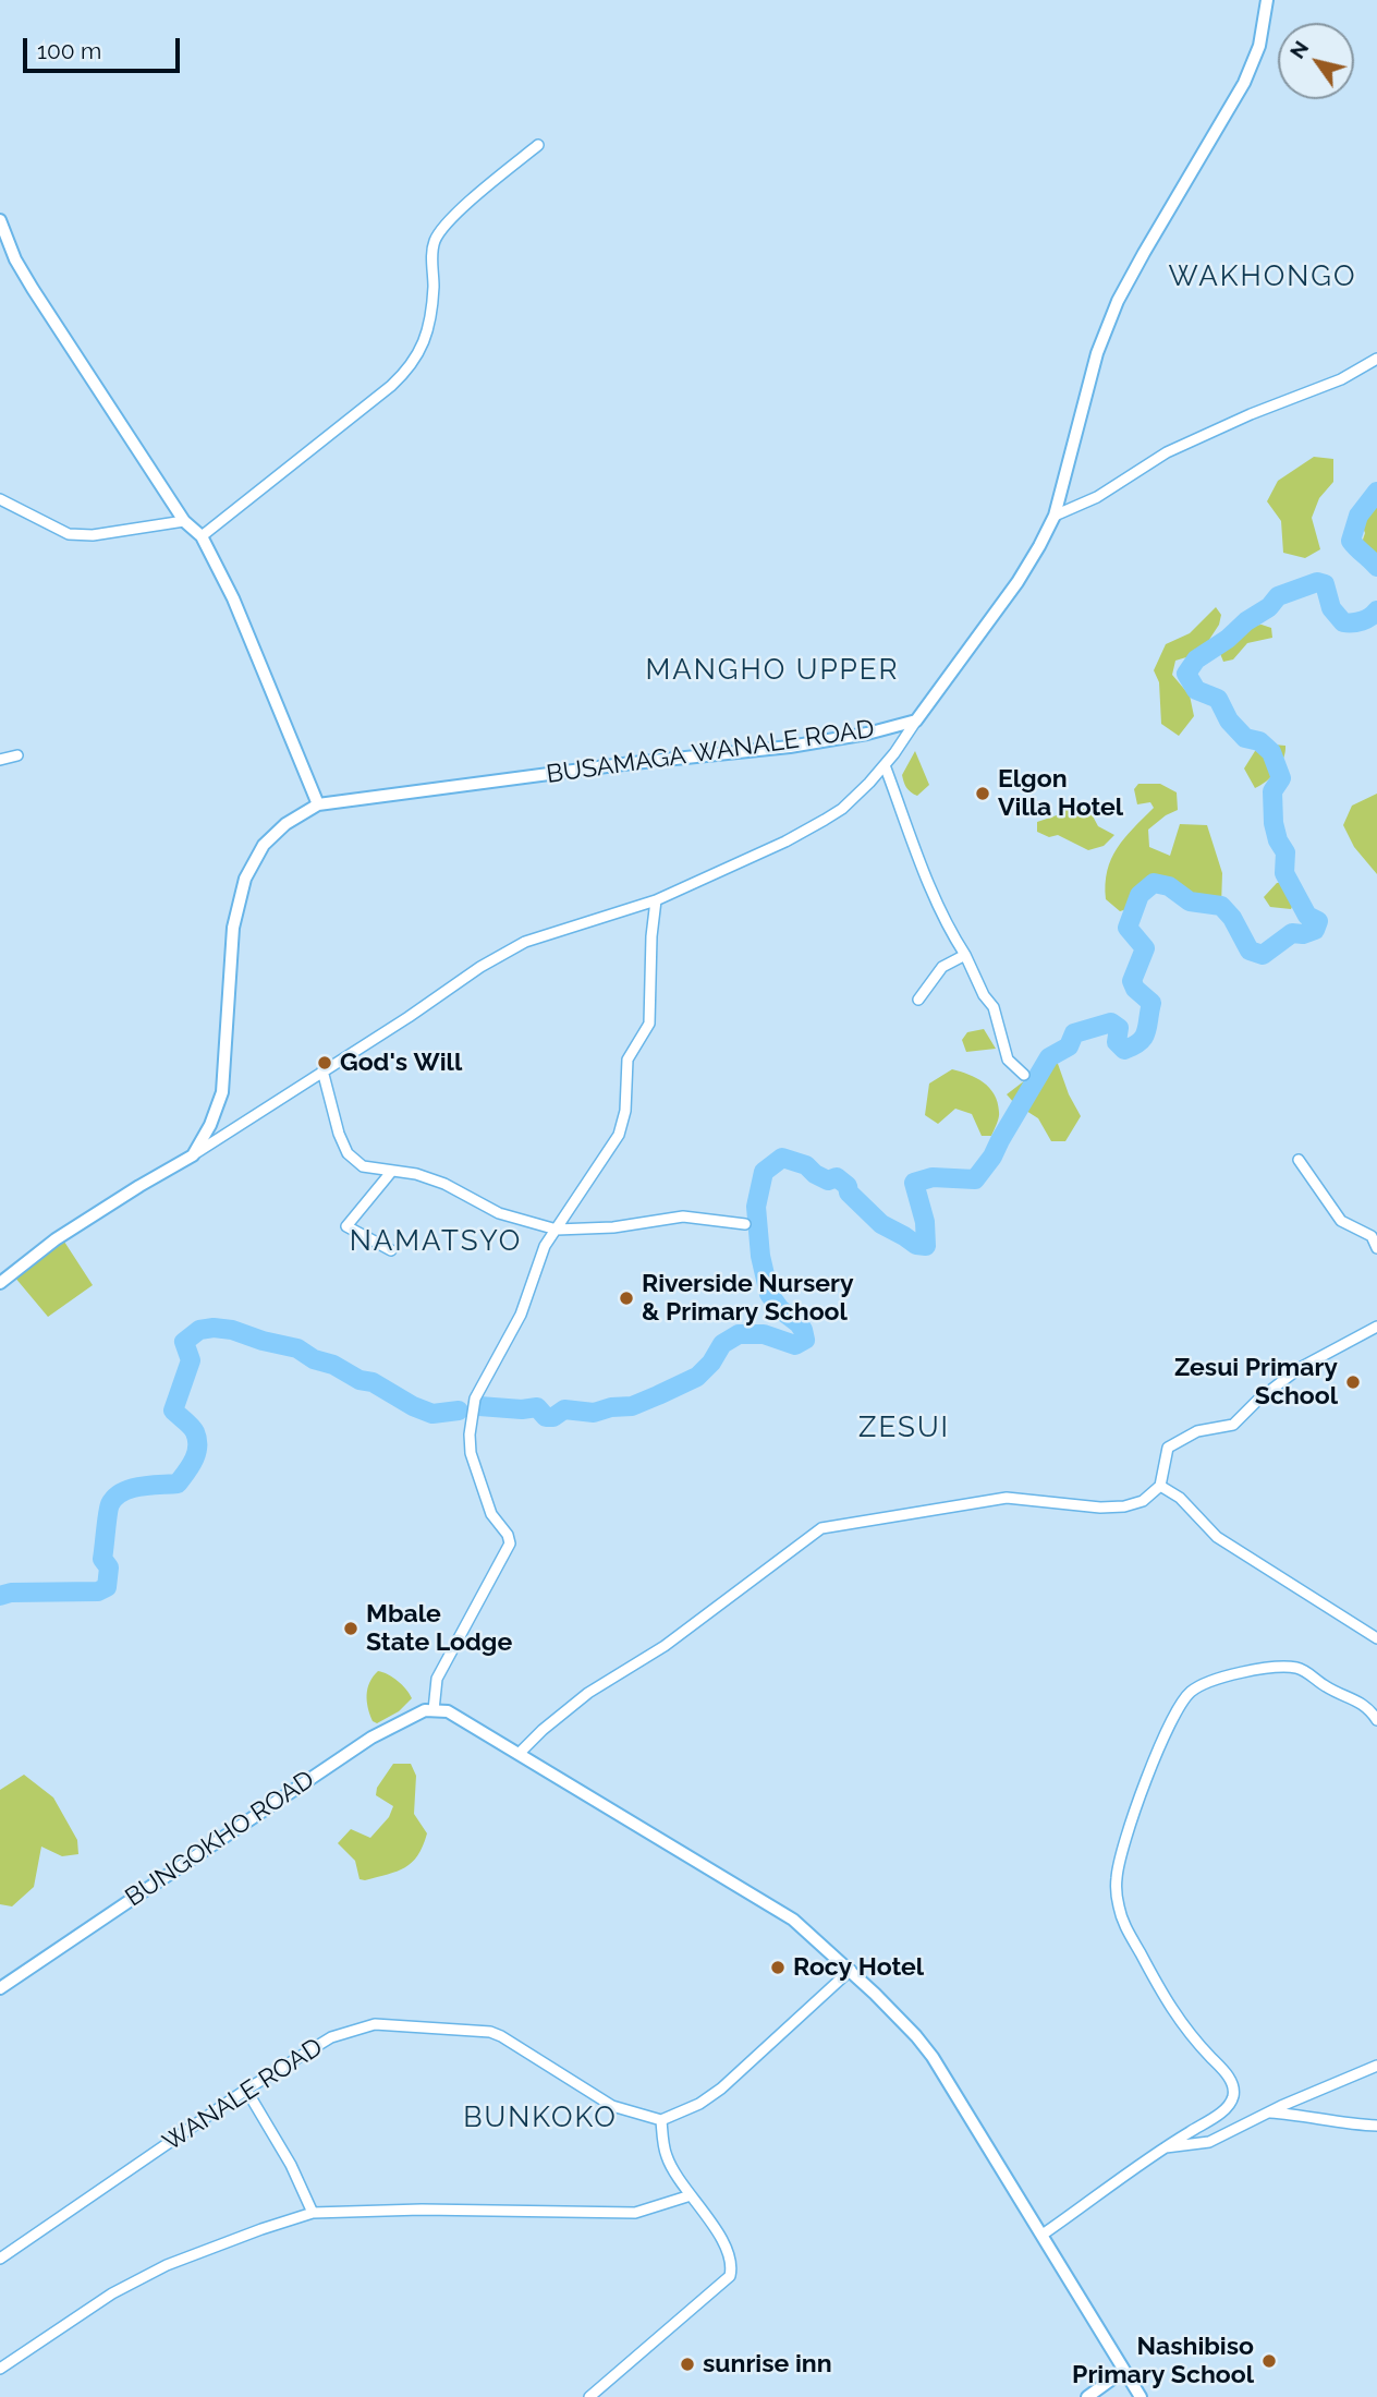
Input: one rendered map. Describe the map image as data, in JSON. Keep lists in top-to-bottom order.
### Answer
{
  "streets": {
    "street": ["BUSAMAGA WANALE ROAD", "BUNGOKHO ROAD", "WANALE ROAD"]
  },
  "districts": [
    "WAKHONGO",
    "MANGHO UPPER",
    "NAMATSYO",
    "ZESUI",
    "BUNKOKO"
  ],
  "places": [
    "Elgon Villa Hotel",
    "God's Will",
    "Riverside Nursery & Primary School",
    "Zesui Primary School",
    "Mbale State Lodge",
    "Rocy Hotel",
    "Nashibiso Primary School",
    "sunrise inn"
  ],
  "scale_bar": "100 m",
  "north": "top left"
}
